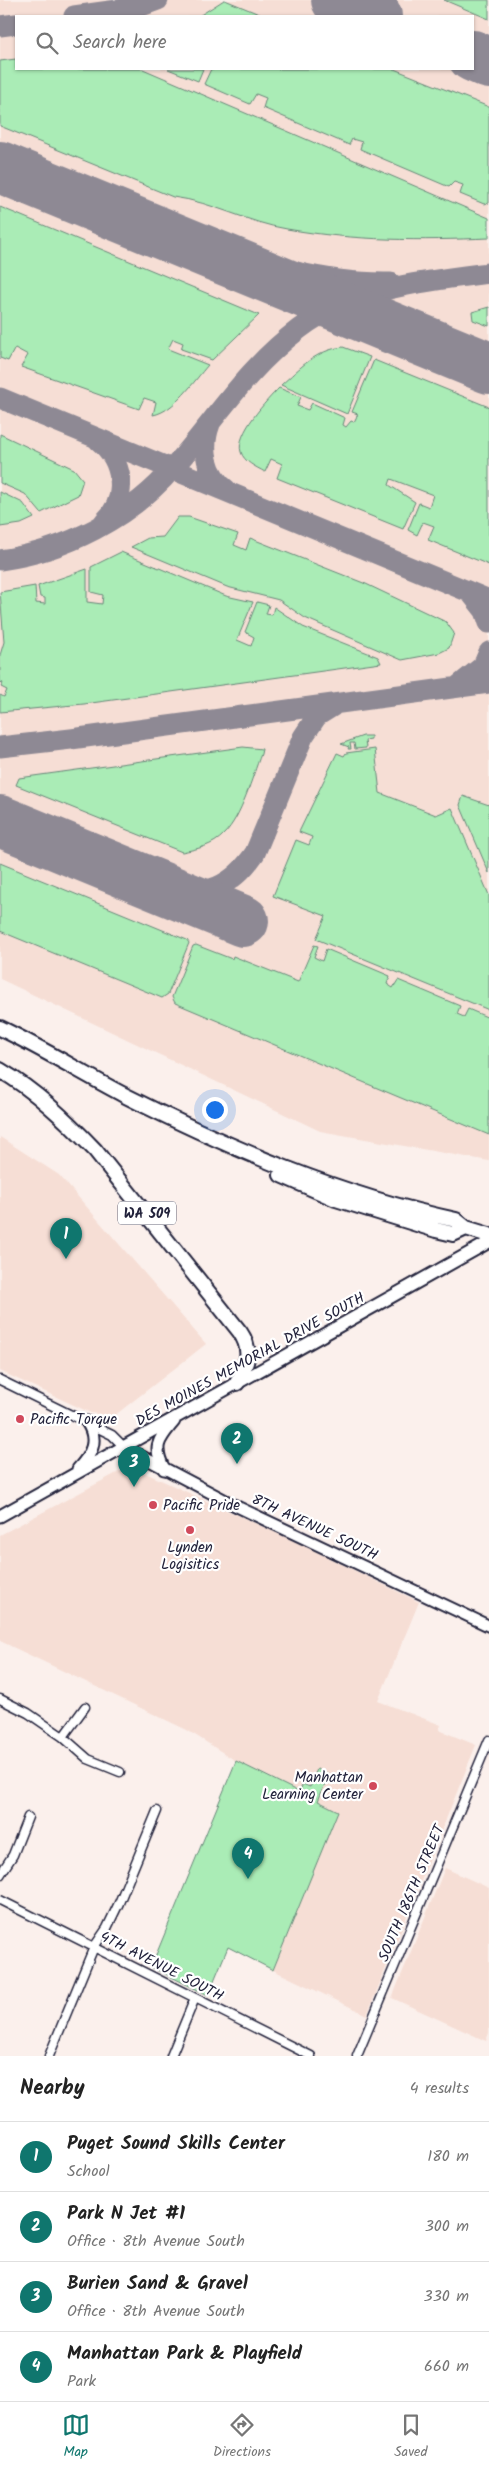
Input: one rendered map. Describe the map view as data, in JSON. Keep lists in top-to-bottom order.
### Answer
{
  "streets": {
    "highway": ["WA 509"],
    "main road": ["DES MOINES MEMORIAL DRIVE SOUTH"],
    "street": ["8TH AVENUE SOUTH", "SOUTH 186TH STREET", "4TH AVENUE SOUTH"]
  },
  "crossings": [
    ["WA 509", "DES MOINES MEMORIAL DRIVE SOUTH"],
    ["DES MOINES MEMORIAL DRIVE SOUTH", "8TH AVENUE SOUTH"]
  ],
  "places": [
    "Pacific Torque",
    "Pacific Pride",
    "Lynden Logisitics",
    "Manhattan Learning Center"
  ],
  "page": {
    "search": "Search here",
    "pins": [
      "1",
      "2",
      "3",
      "4"
    ],
    "heading": ["Nearby", "4 results"],
    "list": [
      {
        "mark": "1",
        "name": "Puget Sound Skills Center",
        "note": "School",
        "value": "180 m"
      },
      {
        "mark": "2",
        "name": "Park N Jet #1",
        "note": "Office · 8th Avenue South",
        "value": "300 m"
      },
      {
        "mark": "3",
        "name": "Burien Sand & Gravel",
        "note": "Office · 8th Avenue South",
        "value": "330 m"
      },
      {
        "mark": "4",
        "name": "Manhattan Park & Playfield",
        "note": "Park",
        "value": "660 m"
      }
    ],
    "nav": ["Map", "Directions", "Saved"]
  }
}
